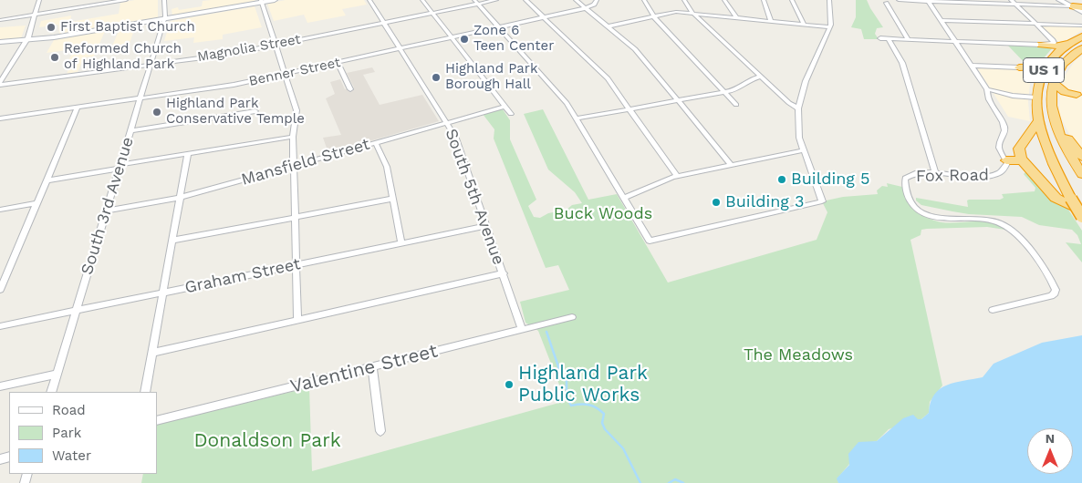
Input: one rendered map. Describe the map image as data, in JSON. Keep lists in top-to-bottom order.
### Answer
{
  "streets": {
    "highway": ["US 1"],
    "street": [
      "Magnolia Street",
      "Benner Street",
      "Mansfield Street",
      "Fox Road",
      "South 5th Avenue",
      "South 3rd Avenue",
      "Graham Street",
      "Valentine Street"
    ]
  },
  "crossings": [
    ["Magnolia Street", "South 5th Avenue"],
    ["Magnolia Street", "South 3rd Avenue"],
    ["Benner Street", "South 5th Avenue"],
    ["Benner Street", "South 3rd Avenue"],
    ["Mansfield Street", "South 5th Avenue"],
    ["Mansfield Street", "South 3rd Avenue"],
    ["South 5th Avenue", "Graham Street"],
    ["South 5th Avenue", "Valentine Street"],
    ["South 3rd Avenue", "Graham Street"]
  ],
  "parks": ["Buck Woods", "The Meadows", "Donaldson Park"],
  "places": [
    "First Baptist Church",
    "Zone 6 Teen Center",
    "Reformed Church of Highland Park",
    "Highland Park Borough Hall",
    "Highland Park Conservative Temple",
    "Building 5",
    "Building 3",
    "Highland Park Public Works"
  ],
  "legend": ["Road", "Park", "Water"],
  "north": "top"
}
